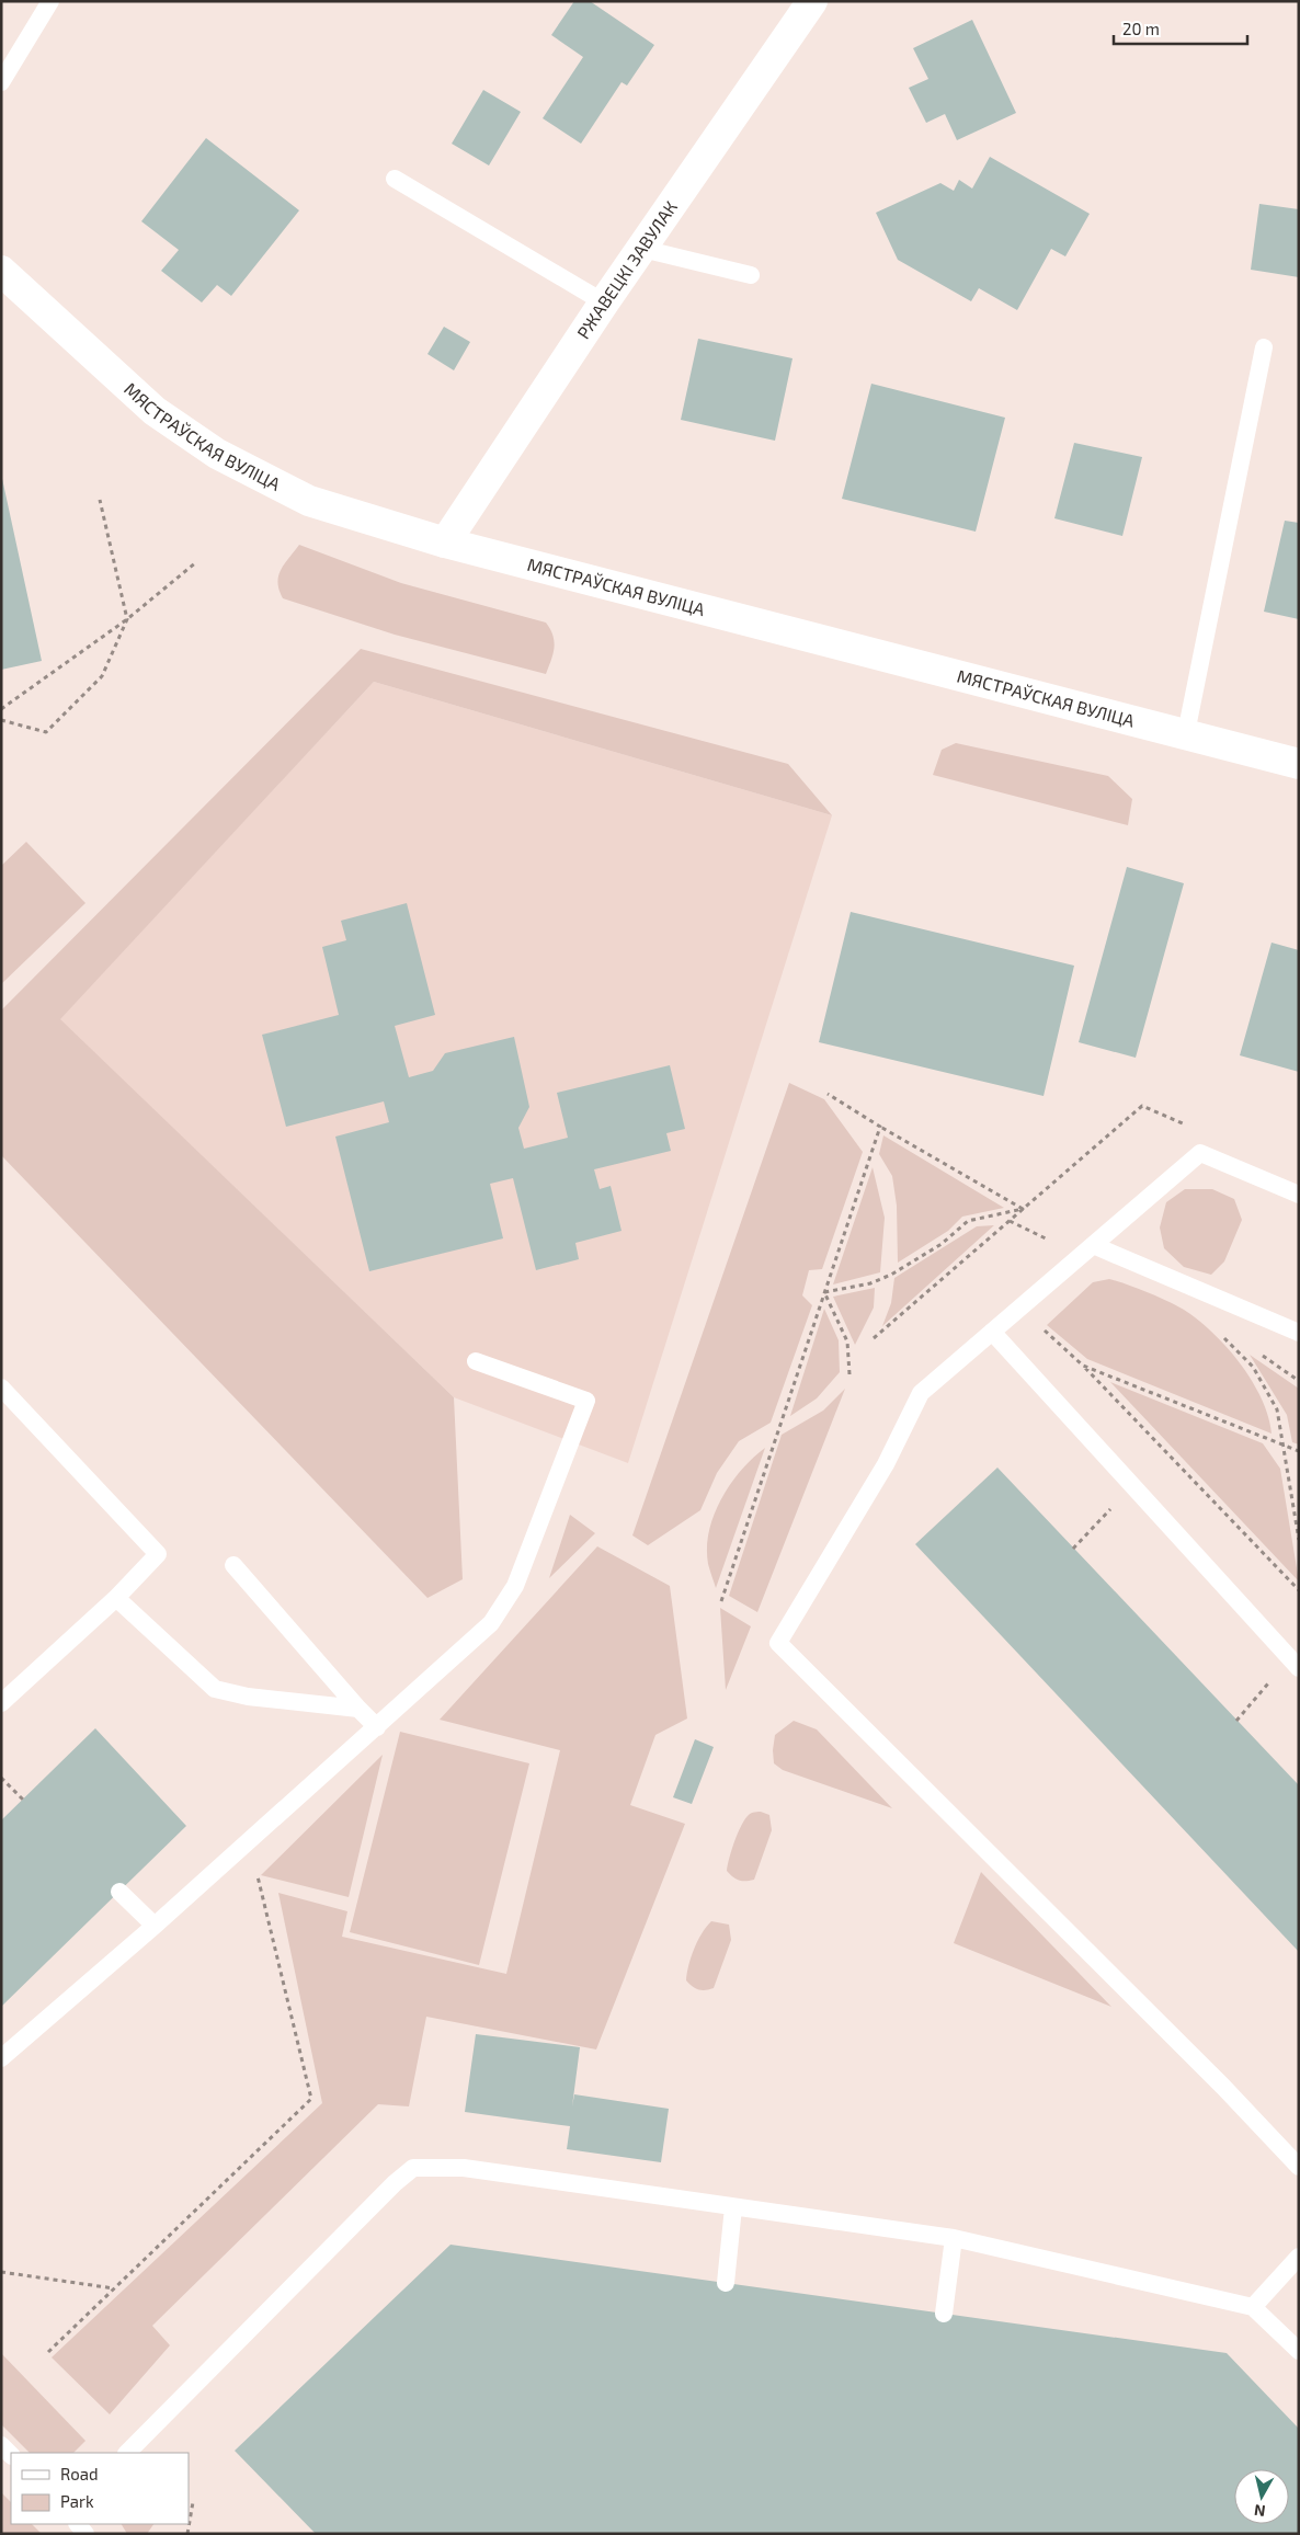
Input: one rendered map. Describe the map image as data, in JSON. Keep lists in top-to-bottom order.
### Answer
{
  "streets": {
    "street": ["РЖАВЕЦКІ ЗАВУЛАК", "МЯСТРАЎСКАЯ ВУЛІЦА"]
  },
  "crossings": [
    ["РЖАВЕЦКІ ЗАВУЛАК", "МЯСТРАЎСКАЯ ВУЛІЦА"]
  ],
  "legend": ["Road", "Park"],
  "scale_bar": "20 m",
  "north": "bottom"
}
